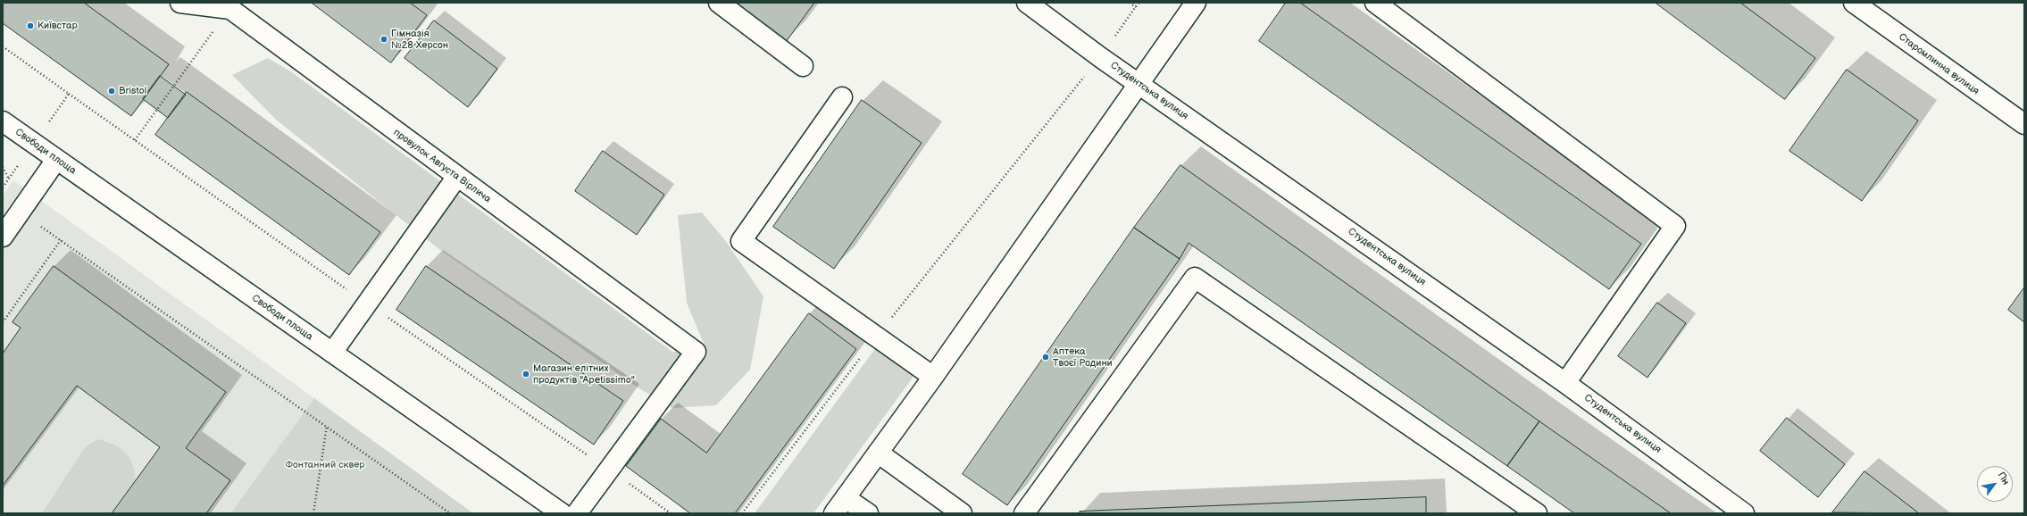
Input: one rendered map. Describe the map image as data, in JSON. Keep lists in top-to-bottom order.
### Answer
{
  "streets": {
    "street": [
      "Старомлинна вулиця",
      "Студентська вулиця",
      "Свободи площа",
      "провулок Августа Вірлича"
    ]
  },
  "parks": ["Фонтанний сквер"],
  "places": [
    "Київстар",
    "Гімназія №28 Херсон",
    "Bristol",
    "Аптека Твоєї Родини",
    "Магазин елітних продуктів \"Apetissimo\""
  ],
  "north": "top right"
}
